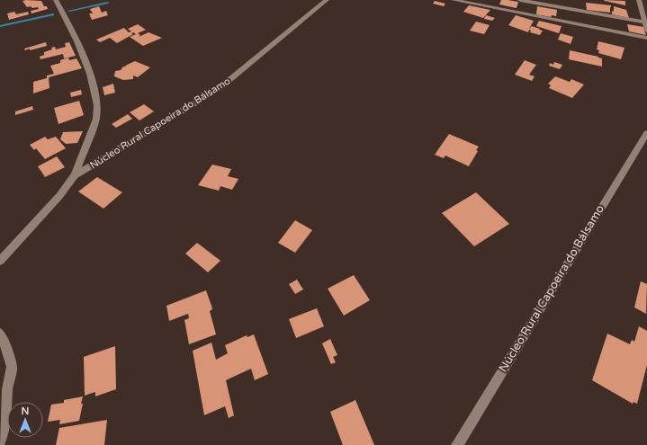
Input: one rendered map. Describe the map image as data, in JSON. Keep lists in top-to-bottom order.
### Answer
{
  "streets": {
    "street": ["Núcleo Rural Capoeira do Bálsamo"]
  },
  "north": "top"
}
